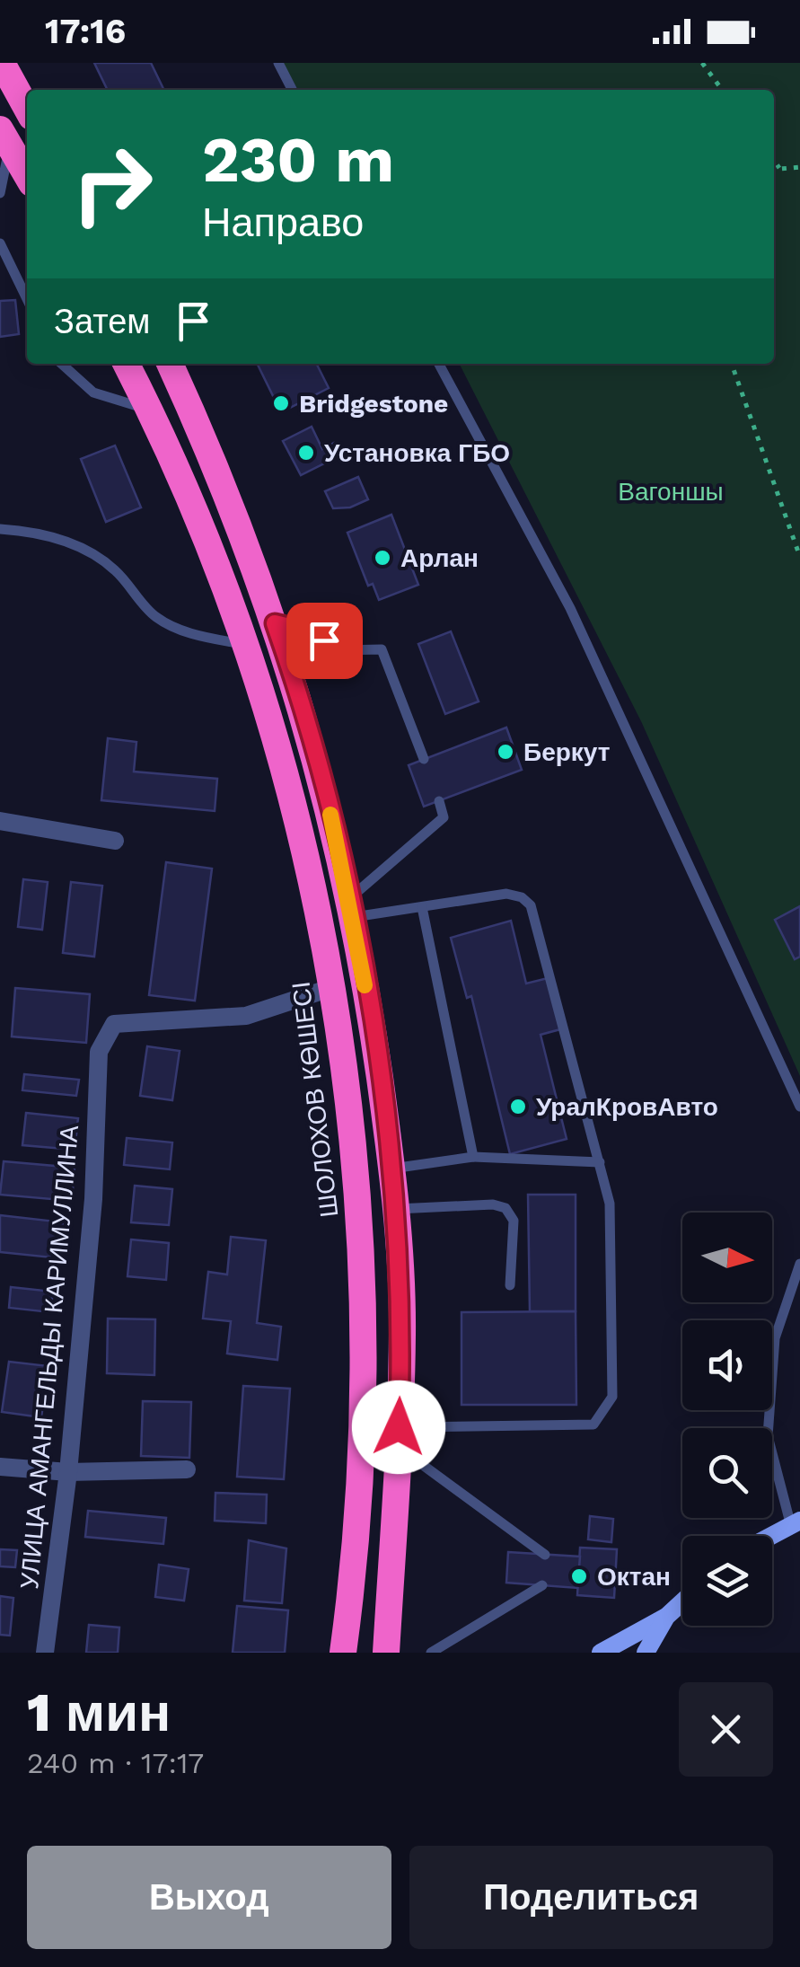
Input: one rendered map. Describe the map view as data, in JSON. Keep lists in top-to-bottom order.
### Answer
{
  "streets": {
    "highway": ["ШОЛОХОВ КӨШЕСІ"],
    "street": ["УЛИЦА АМАНГЕЛЬДЫ КАРИМУЛЛИНА"]
  },
  "crossings": [
    ["ШОЛОХОВ КӨШЕСІ", "УЛИЦА АМАНГЕЛЬДЫ КАРИМУЛЛИНА"]
  ],
  "parks": ["Вагоншы"],
  "places": [
    "Bridgestone",
    "Установка ГБО",
    "Арлан",
    "Беркут",
    "УралКровАвто",
    "Октан"
  ],
  "north": "right",
  "page": {
    "status": "17:16",
    "turn": ["230 m", "Направо"],
    "then": "Затем",
    "heading": ["1 мин", "240 m · 17:17"],
    "buttons": ["Выход", "Поделиться"]
  }
}
